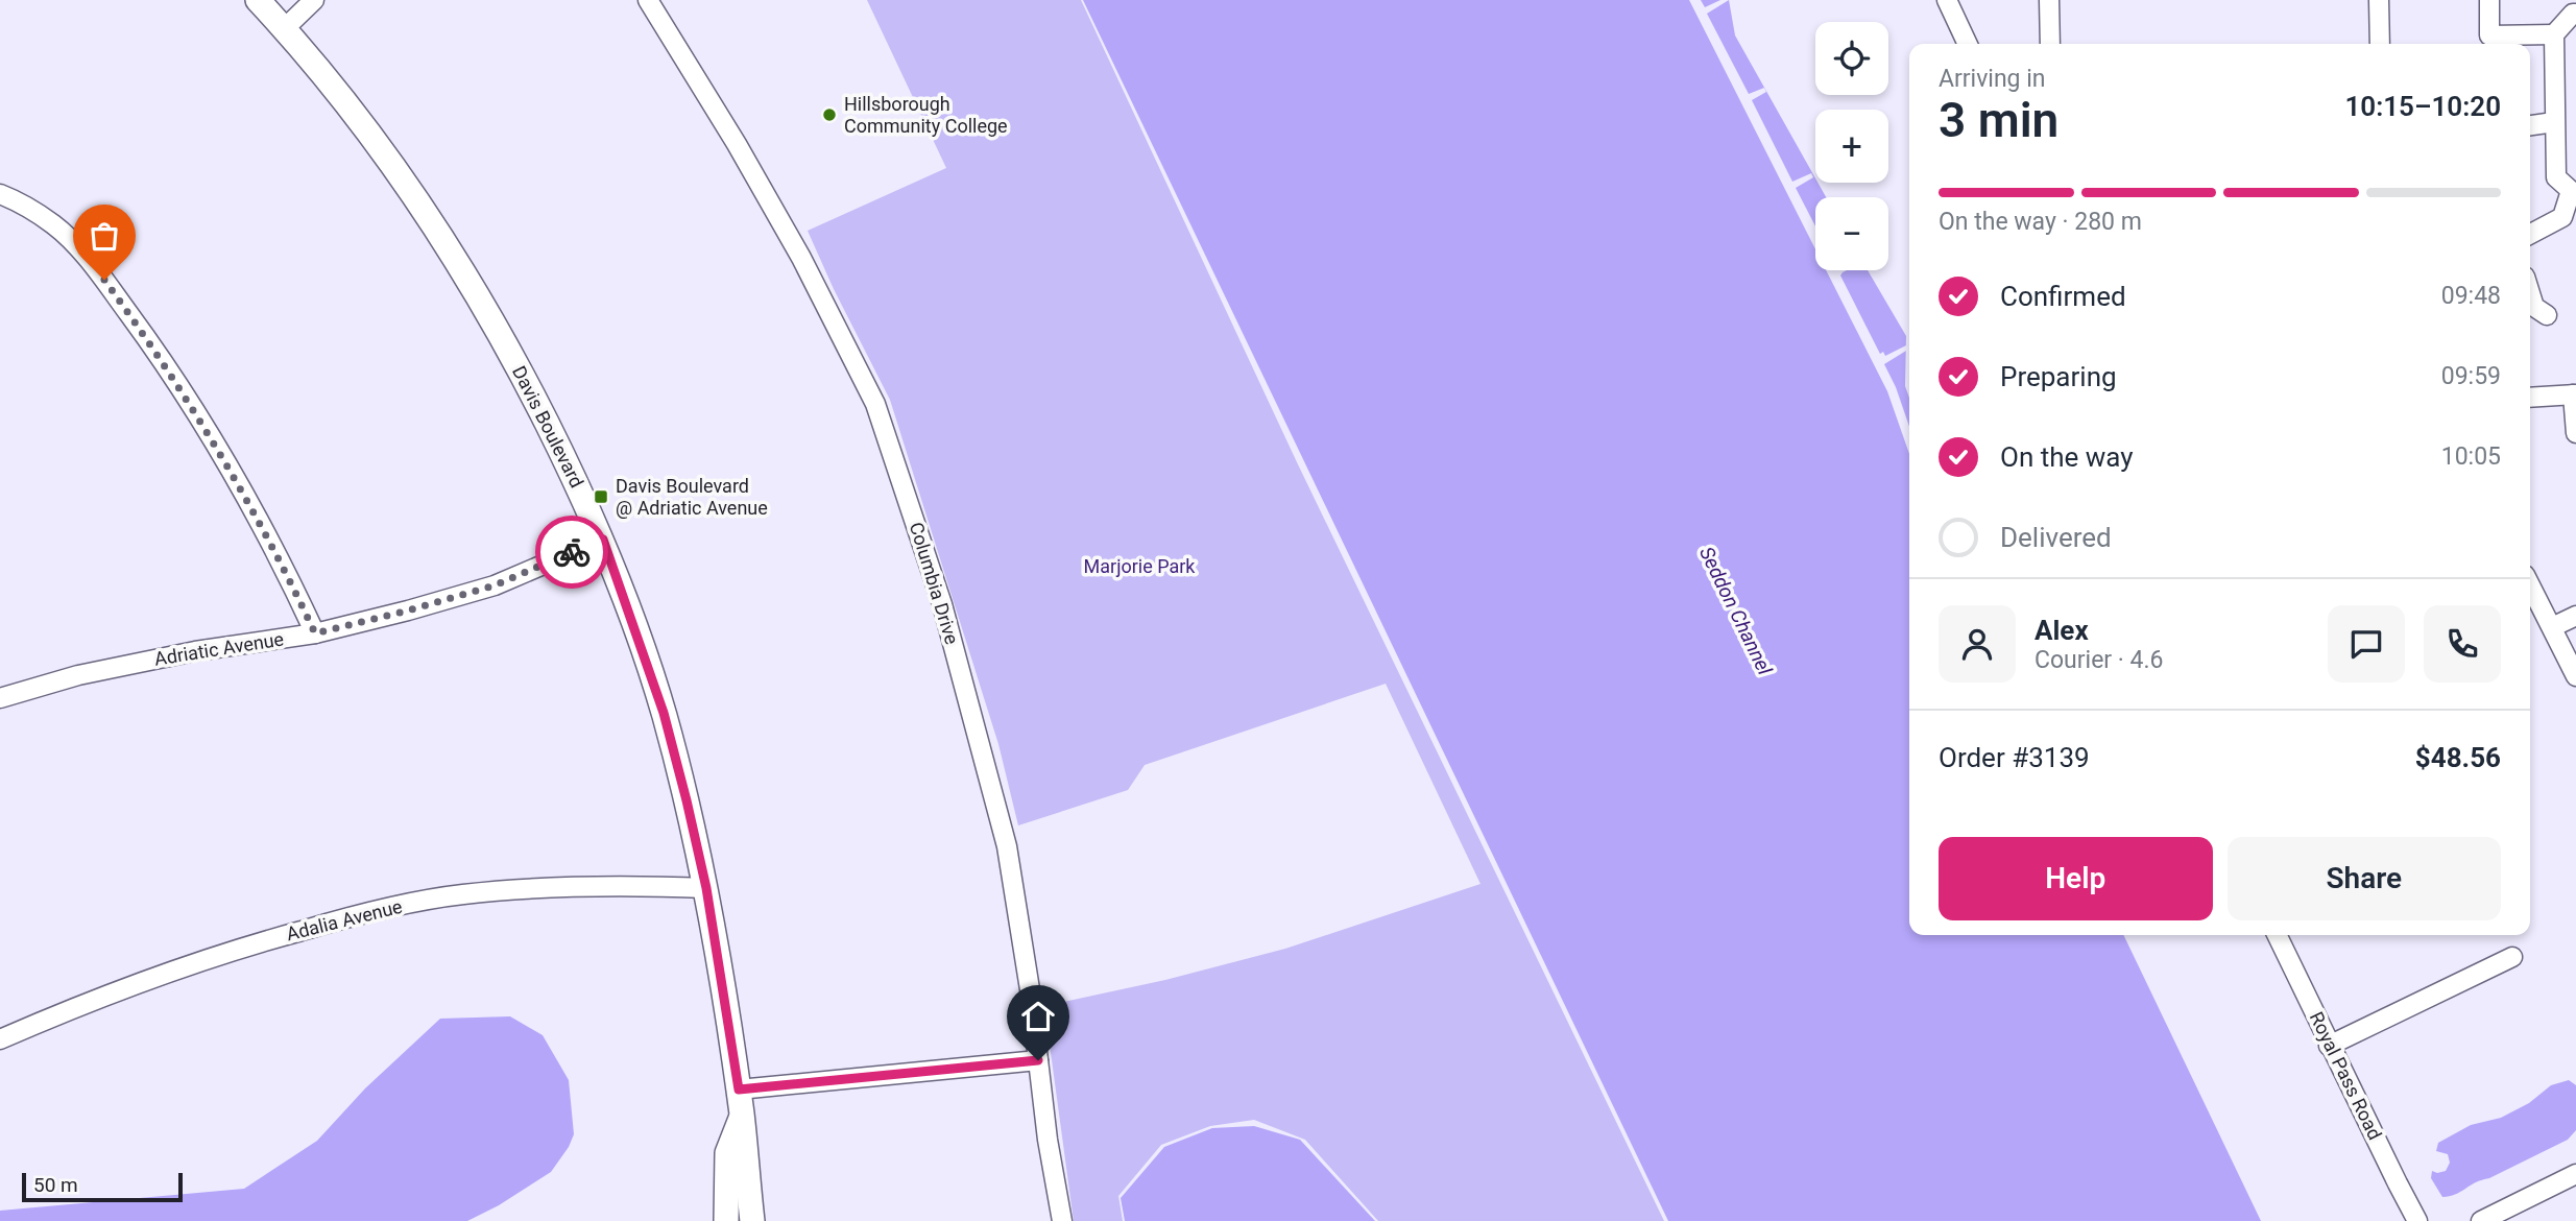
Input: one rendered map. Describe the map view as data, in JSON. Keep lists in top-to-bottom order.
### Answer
{
  "streets": {
    "street": [
      "Davis Boulevard",
      "Columbia Drive",
      "Adriatic Avenue",
      "Adalia Avenue",
      "Royal Pass Road"
    ]
  },
  "crossings": [
    ["Davis Boulevard", "Adriatic Avenue"],
    ["Davis Boulevard", "Adalia Avenue"]
  ],
  "water": ["Seddon Channel"],
  "parks": ["Marjorie Park"],
  "places": {
    "other": ["Hillsborough Community College"],
    "transit": ["Davis Boulevard @ Adriatic Avenue"]
  },
  "scale_bar": "50 m",
  "page": {
    "map_buttons": ["+", "−"],
    "heading": ["3 min", "Arriving in", "10:15–10:20"],
    "panel": [
      "Alex",
      "Courier · 4.6",
      "Order #3139",
      "$48.56"
    ],
    "bar": "On the way · 280 m",
    "list": [
      ["Confirmed", "09:48"],
      ["Preparing", "09:59"],
      ["On the way", "10:05"],
      "Delivered"
    ],
    "buttons": ["Help", "Share"],
    "scale": "50 m"
  }
}
